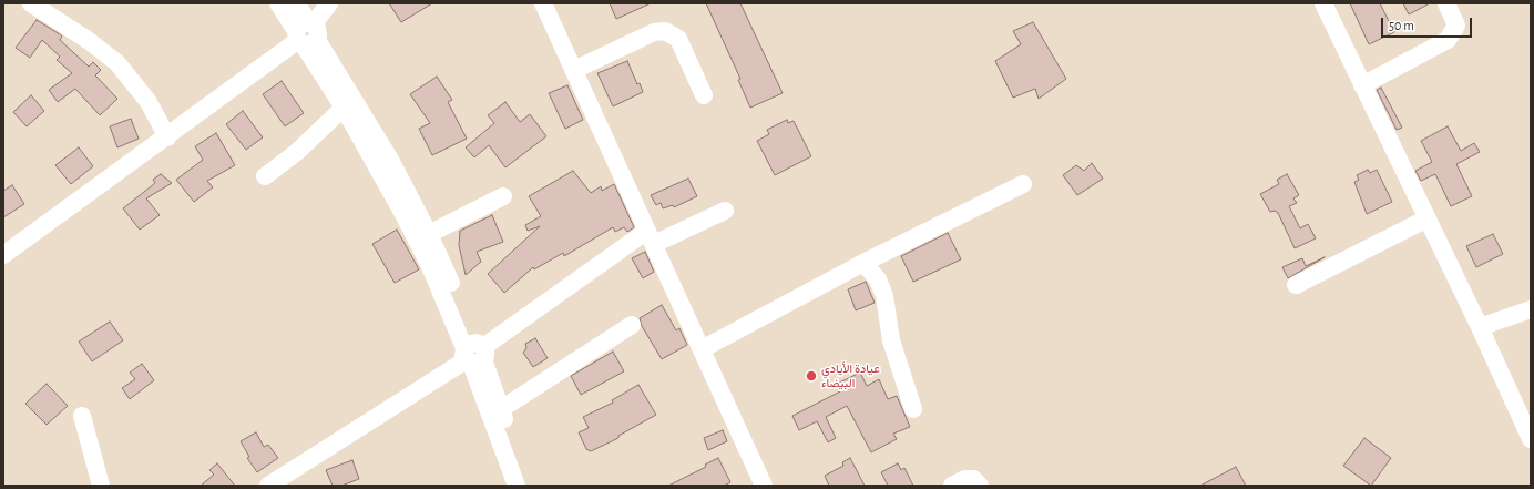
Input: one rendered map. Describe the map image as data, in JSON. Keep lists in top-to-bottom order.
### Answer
{
  "places": ["عيادة الأيادي البيضاء"],
  "scale_bar": "50 m"
}
